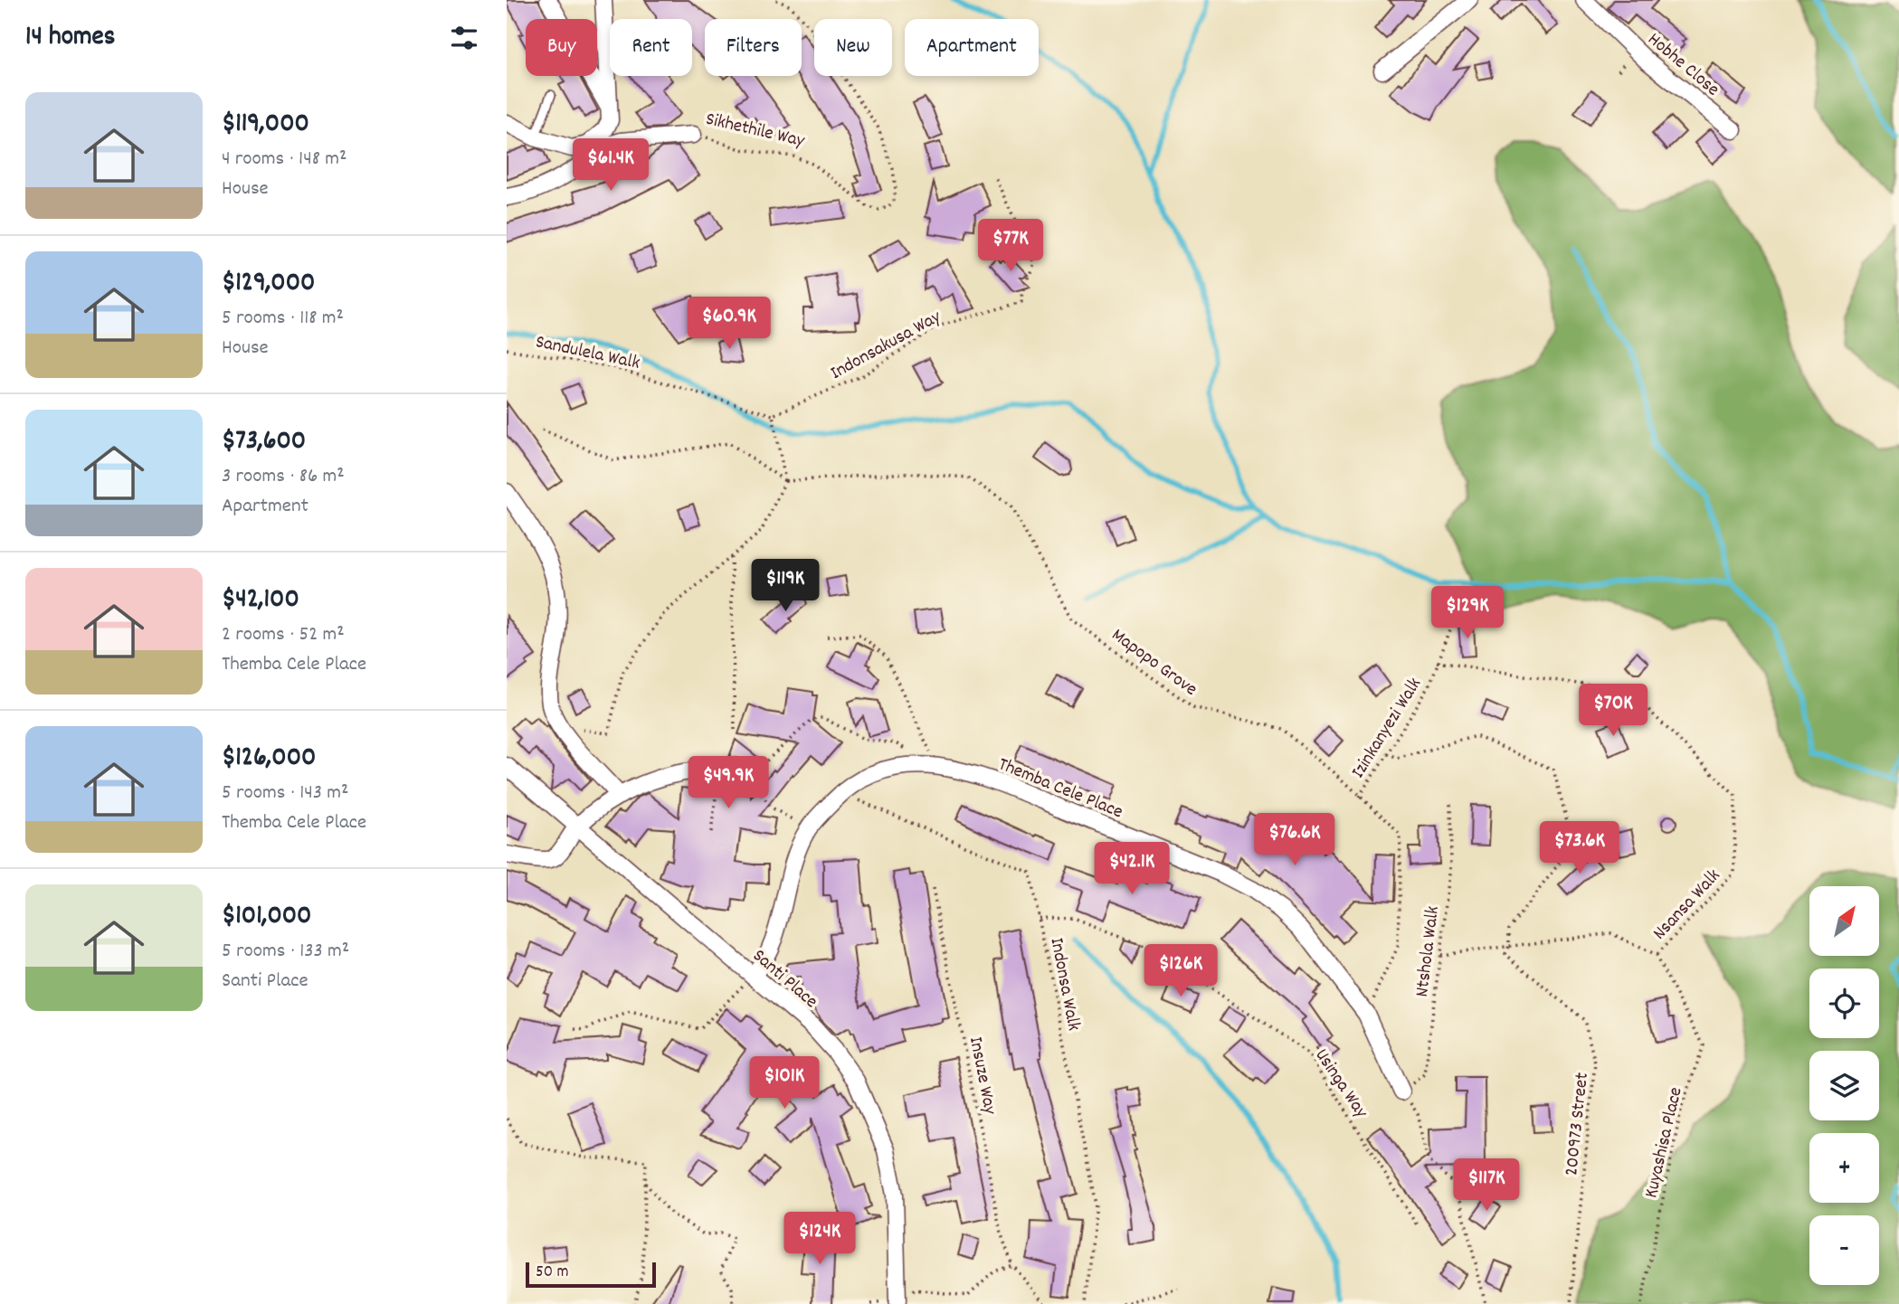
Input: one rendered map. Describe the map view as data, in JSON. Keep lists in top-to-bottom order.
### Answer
{
  "streets": {
    "street": [
      "Hobhe Close",
      "Sikhethile Way",
      "Themba Cele Place",
      "Santi Place"
    ],
    "path": [
      "Indonsakusa Way",
      "Sandulela Walk",
      "Mapopo Grove",
      "Izinkanyezi Walk",
      "Nsansa Walk",
      "Ntshola Walk",
      "Indonsa Walk",
      "Insuze Way",
      "Usinga Way",
      "200973 Street",
      "Kuyashisa Place"
    ]
  },
  "crossings": [
    ["Indonsakusa Way", "Sandulela Walk"],
    ["Mapopo Grove", "Izinkanyezi Walk"],
    ["Mapopo Grove", "Themba Cele Place"],
    ["Izinkanyezi Walk", "Nsansa Walk"],
    ["Themba Cele Place", "Ntshola Walk"],
    ["Themba Cele Place", "Santi Place"],
    ["Themba Cele Place", "Indonsa Walk"],
    ["Nsansa Walk", "Kuyashisa Place"],
    ["Indonsa Walk", "Usinga Way"]
  ],
  "scale_bar": "50 m",
  "north": "top right",
  "page": {
    "heading": "14 homes",
    "chip": [
      "Buy",
      "Rent",
      "Filters",
      "New",
      "Apartment"
    ],
    "list": [
      {
        "name": "$119,000",
        "note": "4 rooms · 148 m² · House"
      },
      {
        "name": "$129,000",
        "note": "5 rooms · 118 m² · House"
      },
      {
        "name": "$73,600",
        "note": "3 rooms · 86 m² · Apartment"
      },
      {
        "name": "$42,100",
        "note": "2 rooms · 52 m² · Themba Cele Place"
      },
      {
        "name": "$126,000",
        "note": "5 rooms · 143 m² · Themba Cele Place"
      },
      {
        "name": "$101,000",
        "note": "5 rooms · 133 m² · Santi Place"
      }
    ],
    "price": [
      "$61.4K",
      "$77K",
      "$60.9K",
      "$119K",
      "$129K",
      "$70K",
      "$49.9K",
      "$76.6K",
      "$73.6K",
      "$42.1K",
      "$126K",
      "$101K",
      "$117K",
      "$124K"
    ],
    "map_buttons": ["+", "−"],
    "scale": "50 m"
  }
}
